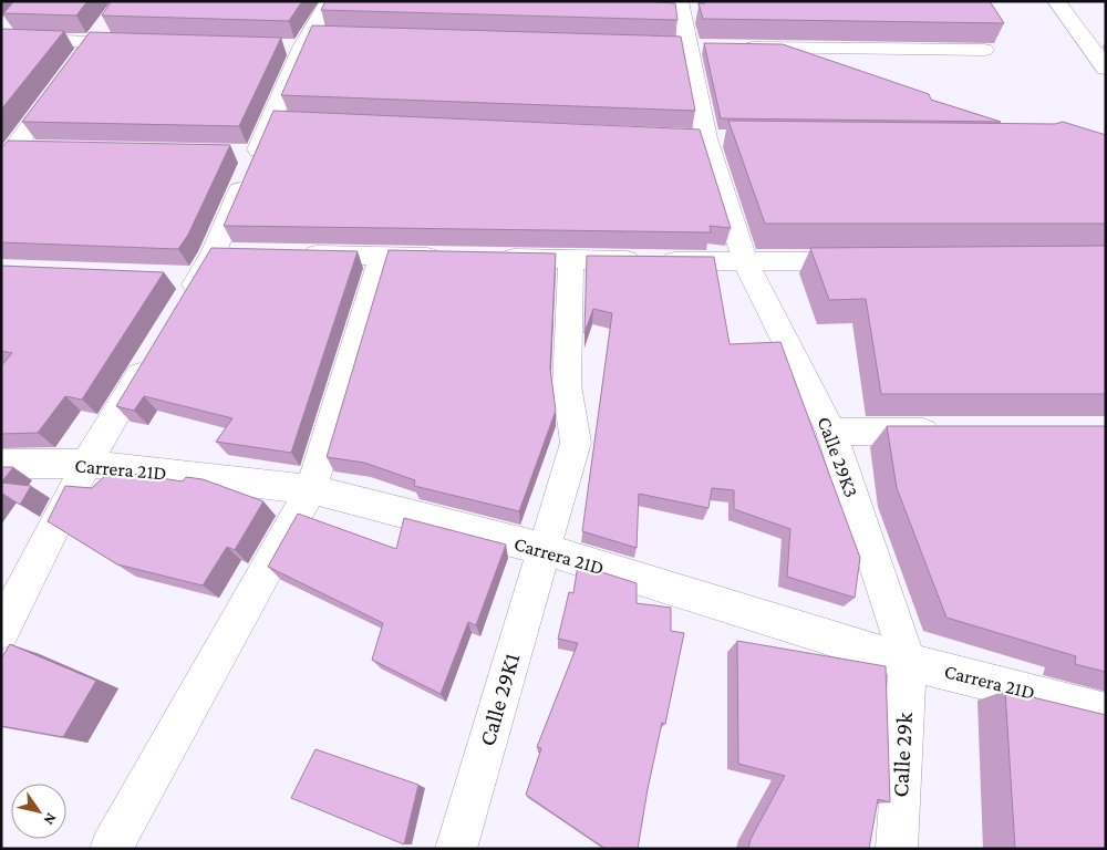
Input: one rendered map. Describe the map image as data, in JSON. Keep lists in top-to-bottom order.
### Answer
{
  "streets": {
    "street": [
      "Calle 29K3",
      "Carrera 21D",
      "Calle 29K1",
      "Calle 29k"
    ]
  },
  "crossings": [
    ["Calle 29K3", "Carrera 21D"],
    ["Calle 29K3", "Calle 29k"],
    ["Carrera 21D", "Calle 29K1"],
    ["Carrera 21D", "Calle 29k"]
  ],
  "north": "bottom right"
}
